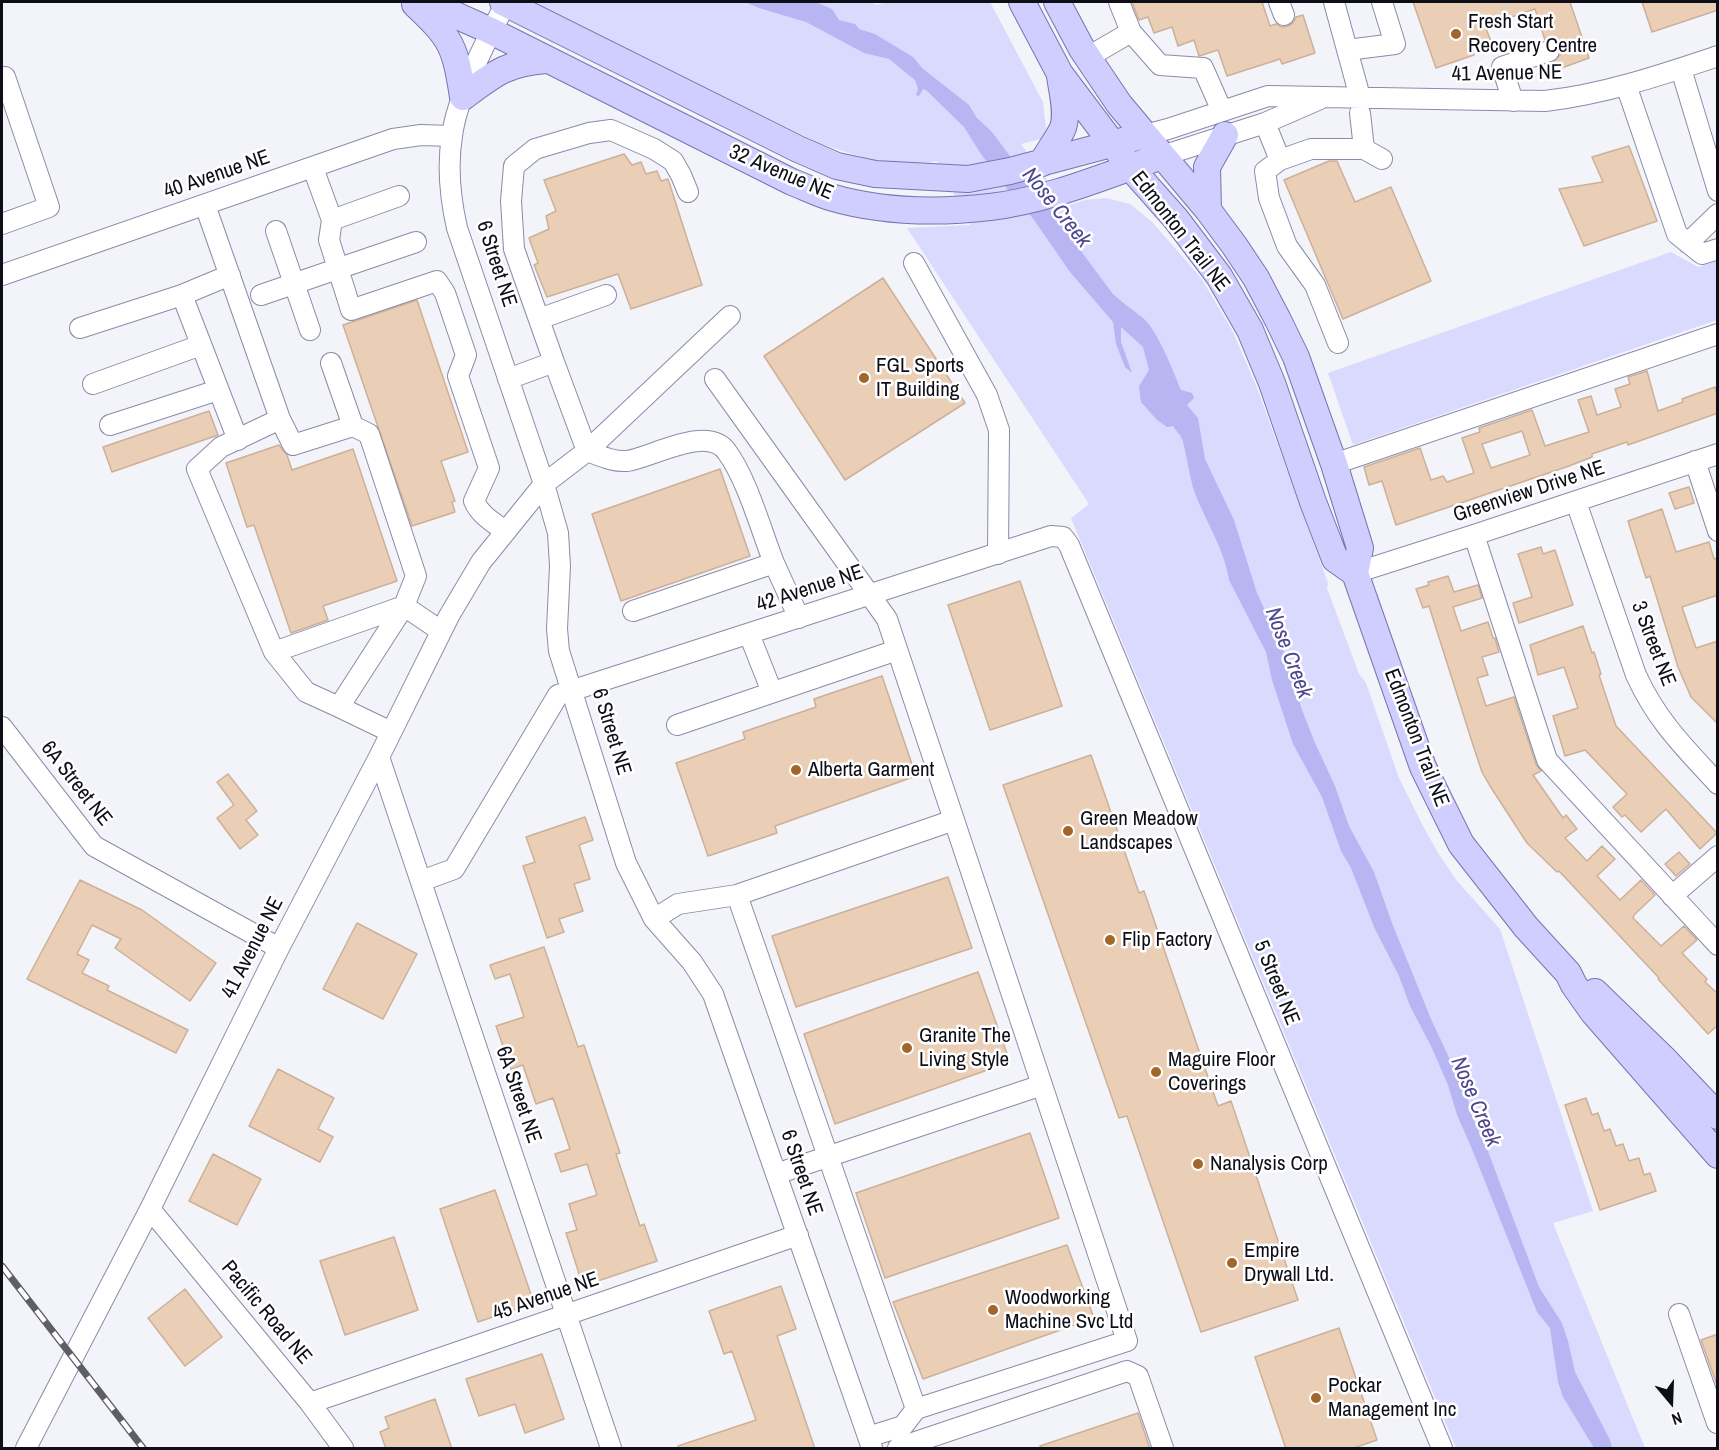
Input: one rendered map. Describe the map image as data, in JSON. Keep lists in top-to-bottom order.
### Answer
{
  "streets": {
    "main road": ["32 Avenue NE", "Edmonton Trail NE"],
    "street": [
      "41 Avenue NE",
      "40 Avenue NE",
      "6 Street NE",
      "Greenview Drive NE",
      "42 Avenue NE",
      "3 Street NE",
      "6A Street NE",
      "5 Street NE",
      "45 Avenue NE",
      "Pacific Road NE"
    ]
  },
  "crossings": [
    ["41 Avenue NE", "32 Avenue NE"],
    ["41 Avenue NE", "Edmonton Trail NE"],
    ["41 Avenue NE", "6 Street NE"],
    ["41 Avenue NE", "6A Street NE"],
    ["41 Avenue NE", "Pacific Road NE"],
    ["32 Avenue NE", "Edmonton Trail NE"],
    ["32 Avenue NE", "6 Street NE"],
    ["40 Avenue NE", "6 Street NE"],
    ["Edmonton Trail NE", "Greenview Drive NE"],
    ["6 Street NE", "42 Avenue NE"],
    ["6 Street NE", "45 Avenue NE"],
    ["Greenview Drive NE", "3 Street NE"],
    ["42 Avenue NE", "6A Street NE"],
    ["42 Avenue NE", "5 Street NE"],
    ["6A Street NE", "45 Avenue NE"],
    ["45 Avenue NE", "Pacific Road NE"]
  ],
  "water": ["Nose Creek"],
  "places": [
    "Fresh Start Recovery Centre",
    "FGL Sports IT Building",
    "Alberta Garment",
    "Green Meadow Landscapes",
    "Flip Factory",
    "Granite The Living Style",
    "Maguire Floor Coverings",
    "Nanalysis Corp",
    "Empire Drywall Ltd.",
    "Woodworking Machine Svc Ltd",
    "Pockar Management Inc"
  ],
  "north": "bottom"
}
